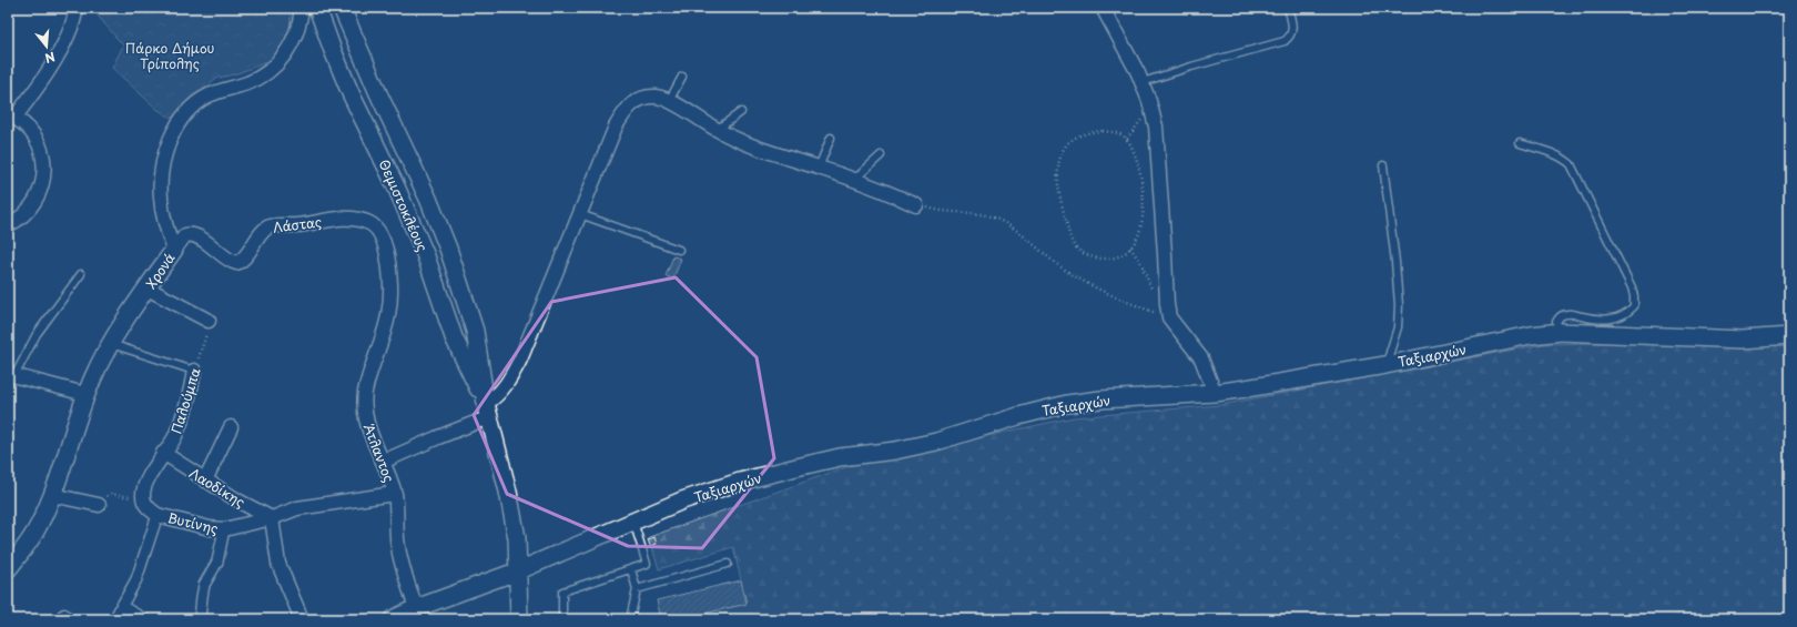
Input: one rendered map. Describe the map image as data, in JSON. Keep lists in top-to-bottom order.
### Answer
{
  "streets": {
    "street": [
      "Θεμιστοκλέους",
      "Λάστας",
      "Χρονά",
      "Ταξιαρχών",
      "Παλούμπα",
      "Άτλαντος",
      "Λαοδίκης",
      "Βυτίνης"
    ]
  },
  "crossings": [
    ["Θεμιστοκλέους", "Ταξιαρχών"],
    ["Λάστας", "Χρονά"],
    ["Λάστας", "Άτλαντος"],
    ["Ταξιαρχών", "Άτλαντος"],
    ["Παλούμπα", "Λαοδίκης"],
    ["Παλούμπα", "Βυτίνης"],
    ["Άτλαντος", "Βυτίνης"],
    ["Λαοδίκης", "Βυτίνης"]
  ],
  "parks": ["Πάρκο Δήμου Τρίπολης"],
  "north": "bottom"
}
